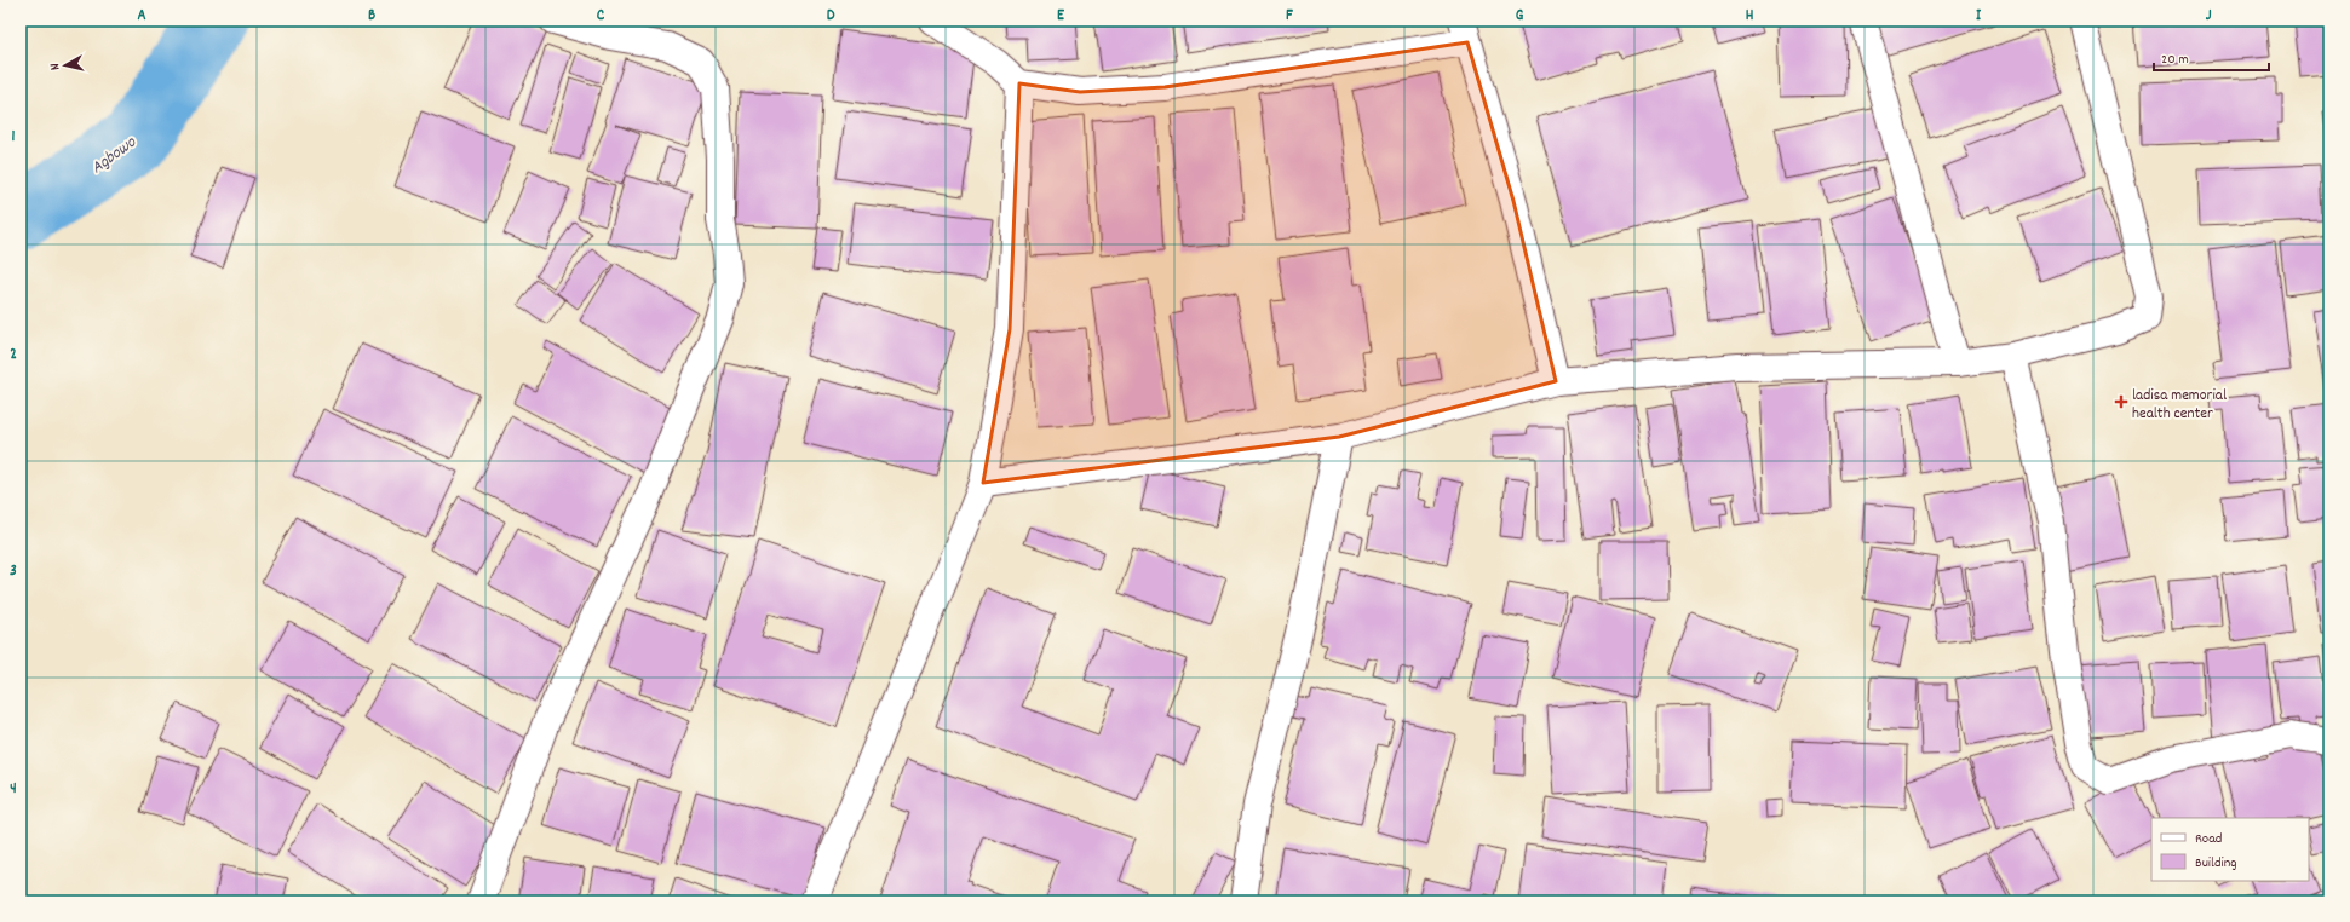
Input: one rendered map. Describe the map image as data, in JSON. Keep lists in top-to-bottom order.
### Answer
{
  "water": ["Agbowo"],
  "places": {
    "health": ["ladisa memorial health center"]
  },
  "legend": ["Road", "Building"],
  "scale_bar": "20 m",
  "north": "left",
  "grid": {
    "columns": [
      "A",
      "B",
      "C",
      "D",
      "E",
      "F",
      "G",
      "H",
      "I",
      "J"
    ],
    "rows": [
      "1",
      "2",
      "3",
      "4"
    ]
  }
}
